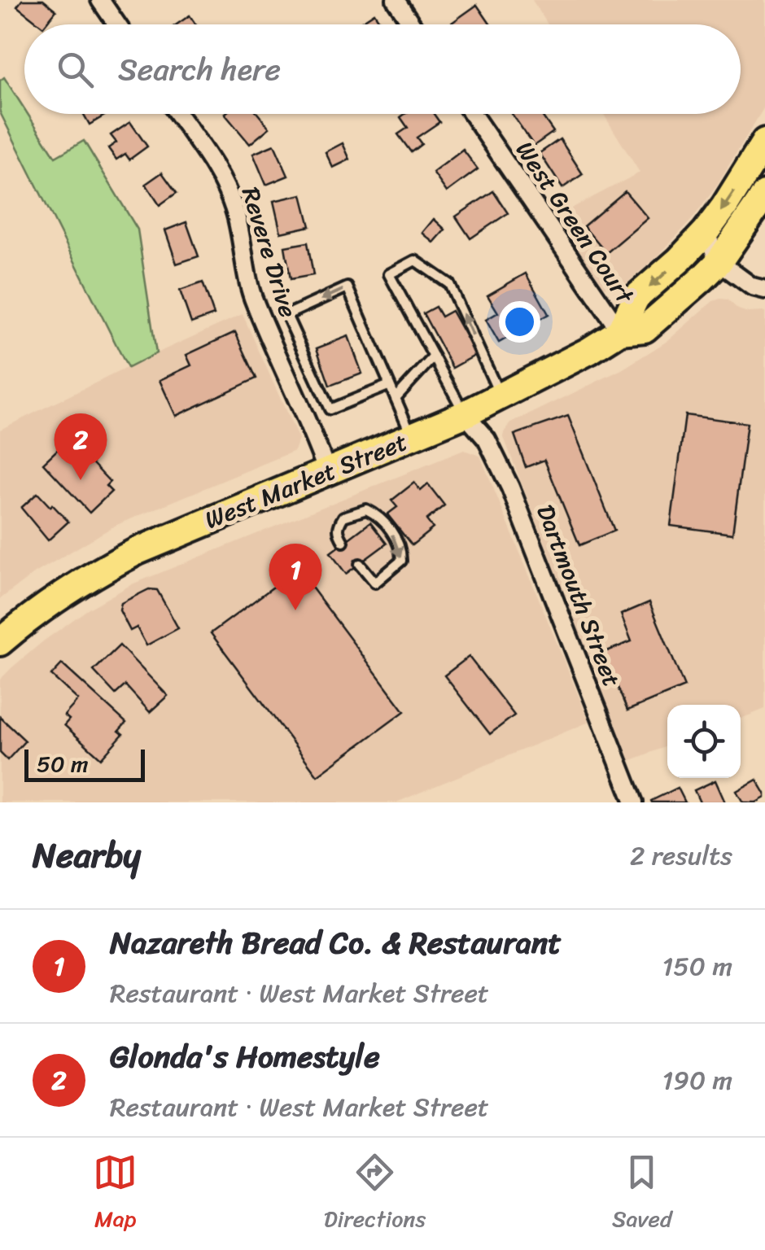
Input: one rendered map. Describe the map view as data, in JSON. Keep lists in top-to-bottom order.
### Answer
{
  "streets": {
    "main road": ["West Market Street"],
    "street": ["West Green Court", "Revere Drive", "Dartmouth Street"]
  },
  "crossings": [
    ["West Green Court", "West Market Street"],
    ["Revere Drive", "West Market Street"],
    ["West Market Street", "Dartmouth Street"]
  ],
  "scale_bar": "50 m",
  "page": {
    "search": "Search here",
    "pins": ["2", "1"],
    "scale": "50 m",
    "heading": ["Nearby", "2 results"],
    "list": [
      {
        "mark": "1",
        "name": "Nazareth Bread Co. & Restaurant",
        "note": "Restaurant · West Market Street",
        "value": "150 m"
      },
      {
        "mark": "2",
        "name": "Glonda's Homestyle",
        "note": "Restaurant · West Market Street",
        "value": "190 m"
      }
    ],
    "nav": ["Map", "Directions", "Saved"]
  }
}
